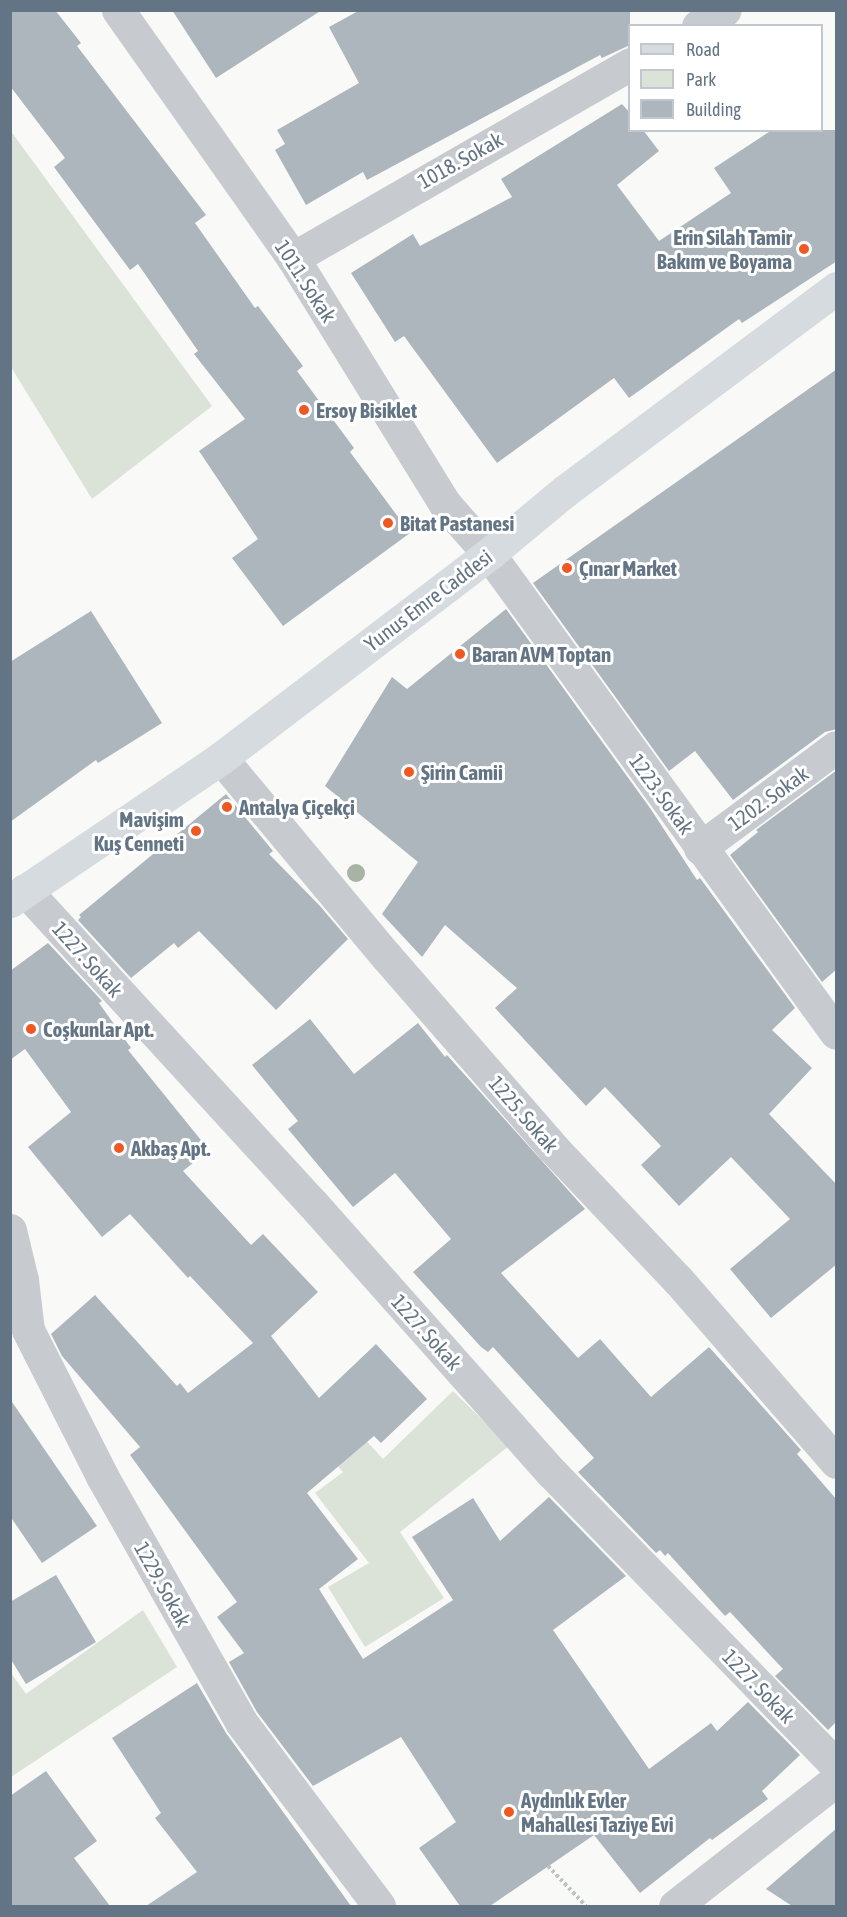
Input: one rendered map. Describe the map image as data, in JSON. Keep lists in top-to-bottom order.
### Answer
{
  "streets": {
    "main road": ["Yunus Emre Caddesi"],
    "street": [
      "1018. Sokak",
      "1011. Sokak",
      "1223. Sokak",
      "1202. Sokak",
      "1227. Sokak",
      "1225. Sokak",
      "1229. Sokak"
    ]
  },
  "crossings": [
    ["1018. Sokak", "1011. Sokak"],
    ["1011. Sokak", "Yunus Emre Caddesi"],
    ["1011. Sokak", "1223. Sokak"],
    ["Yunus Emre Caddesi", "1223. Sokak"],
    ["Yunus Emre Caddesi", "1227. Sokak"],
    ["Yunus Emre Caddesi", "1225. Sokak"],
    ["1223. Sokak", "1202. Sokak"]
  ],
  "places": [
    "Erin Silah Tamir Bakım ve Boyama",
    "Ersoy Bisiklet",
    "Bitat Pastanesi",
    "Çınar Market",
    "Baran AVM Toptan",
    "Şirin Camii",
    "Antalya Çiçekçi",
    "Mavişim Kuş Cenneti",
    "Coşkunlar Apt.",
    "Akbaş Apt.",
    "Aydınlık Evler Mahallesi Taziye Evi"
  ],
  "legend": ["Road", "Park", "Building"]
}
